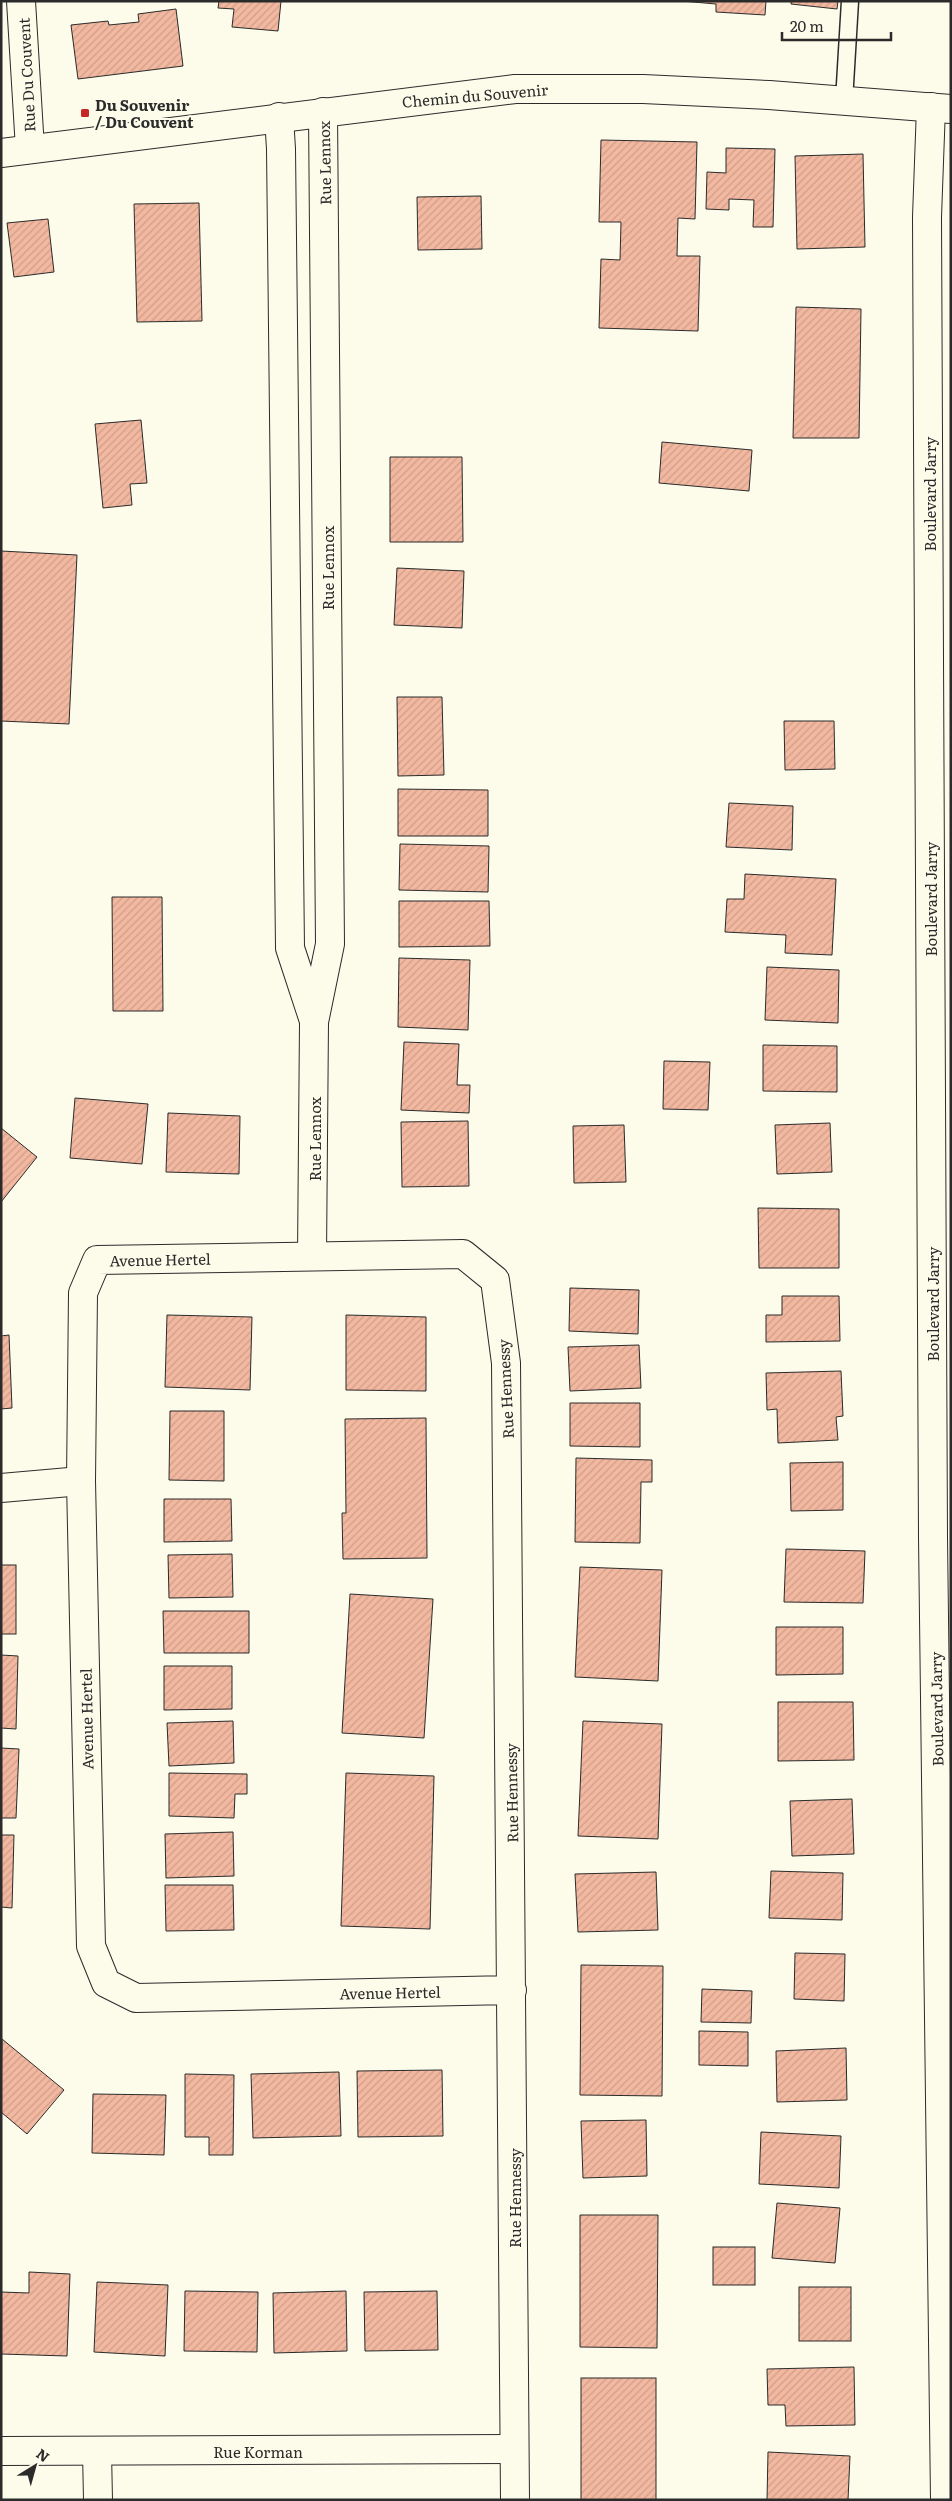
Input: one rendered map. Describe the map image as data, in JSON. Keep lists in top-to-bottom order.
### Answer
{
  "streets": {
    "street": [
      "Rue Du Couvent",
      "Chemin du Souvenir",
      "Rue Lennox",
      "Boulevard Jarry",
      "Avenue Hertel",
      "Rue Hennessy",
      "Rue Korman"
    ]
  },
  "crossings": [
    ["Rue Du Couvent", "Chemin du Souvenir"],
    ["Chemin du Souvenir", "Rue Lennox"],
    ["Chemin du Souvenir", "Boulevard Jarry"],
    ["Rue Lennox", "Avenue Hertel"],
    ["Rue Lennox", "Rue Hennessy"],
    ["Avenue Hertel", "Rue Hennessy"],
    ["Rue Hennessy", "Rue Korman"]
  ],
  "places": {
    "transit": ["Du Souvenir / Du Couvent"]
  },
  "scale_bar": "20 m",
  "north": "top right"
}
